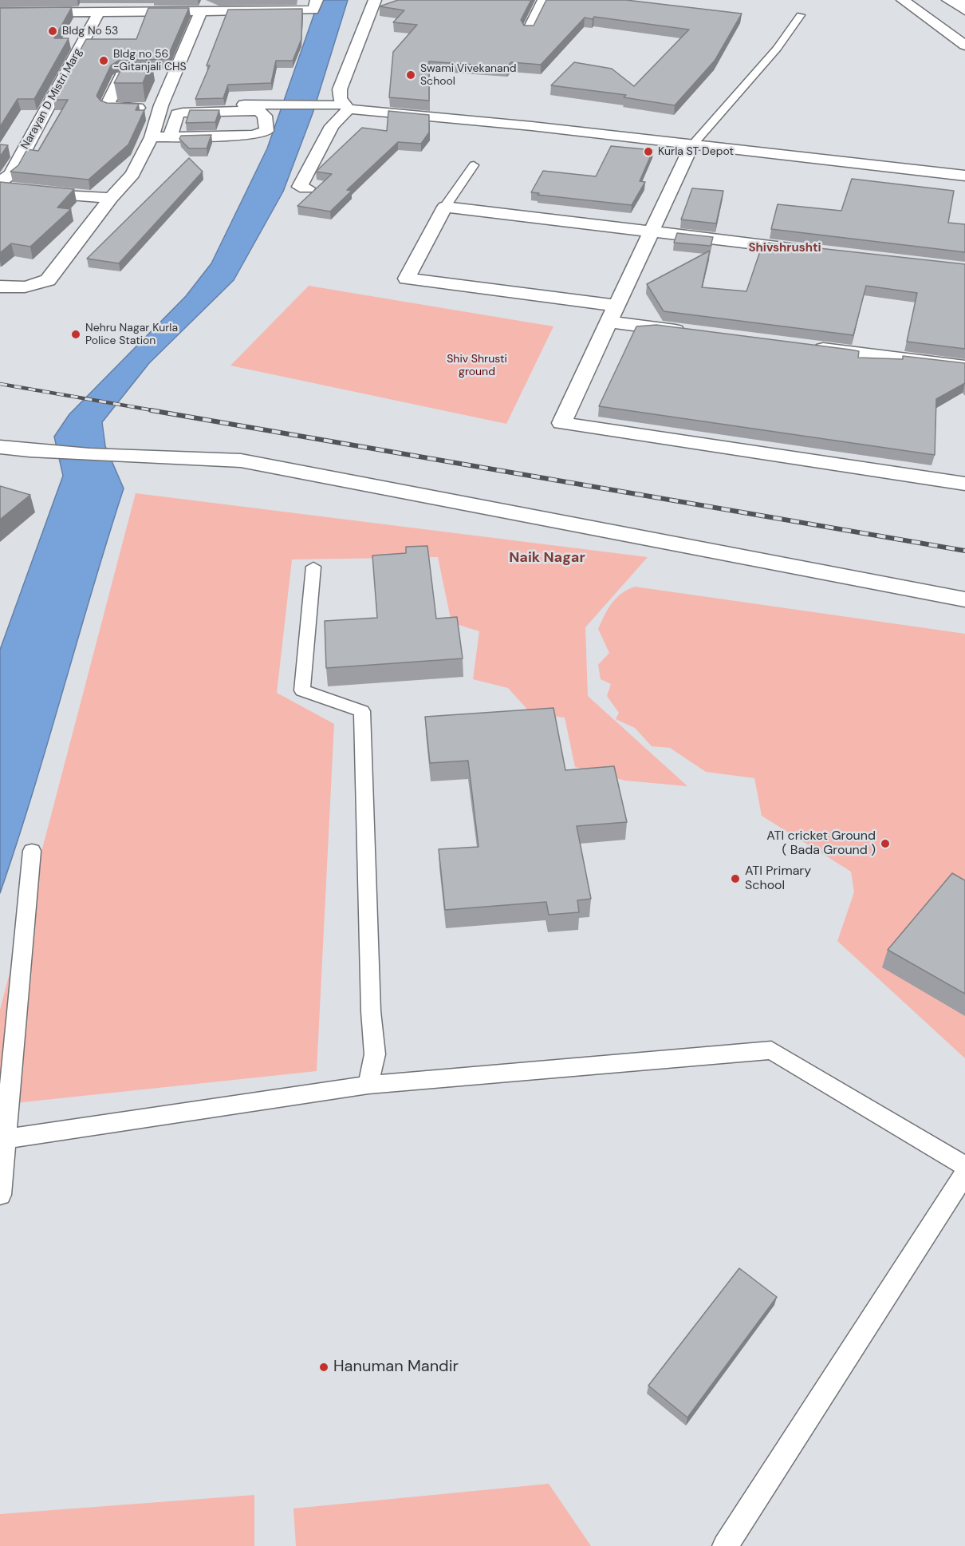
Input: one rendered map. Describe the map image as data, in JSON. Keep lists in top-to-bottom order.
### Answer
{
  "streets": {
    "street": ["Narayan D Mistri Marg"]
  },
  "districts": ["Shivshrushti", "Naik Nagar"],
  "parks": ["Shiv Shrusti ground"],
  "places": [
    "Bldg No 53",
    "Bldg no 56 -Gitanjali CHS",
    "Swami Vivekanand School",
    "Kurla ST Depot",
    "Nehru Nagar Kurla Police Station",
    "ATI cricket Ground ( Bada Ground )",
    "ATI Primary School",
    "Hanuman Mandir"
  ]
}
